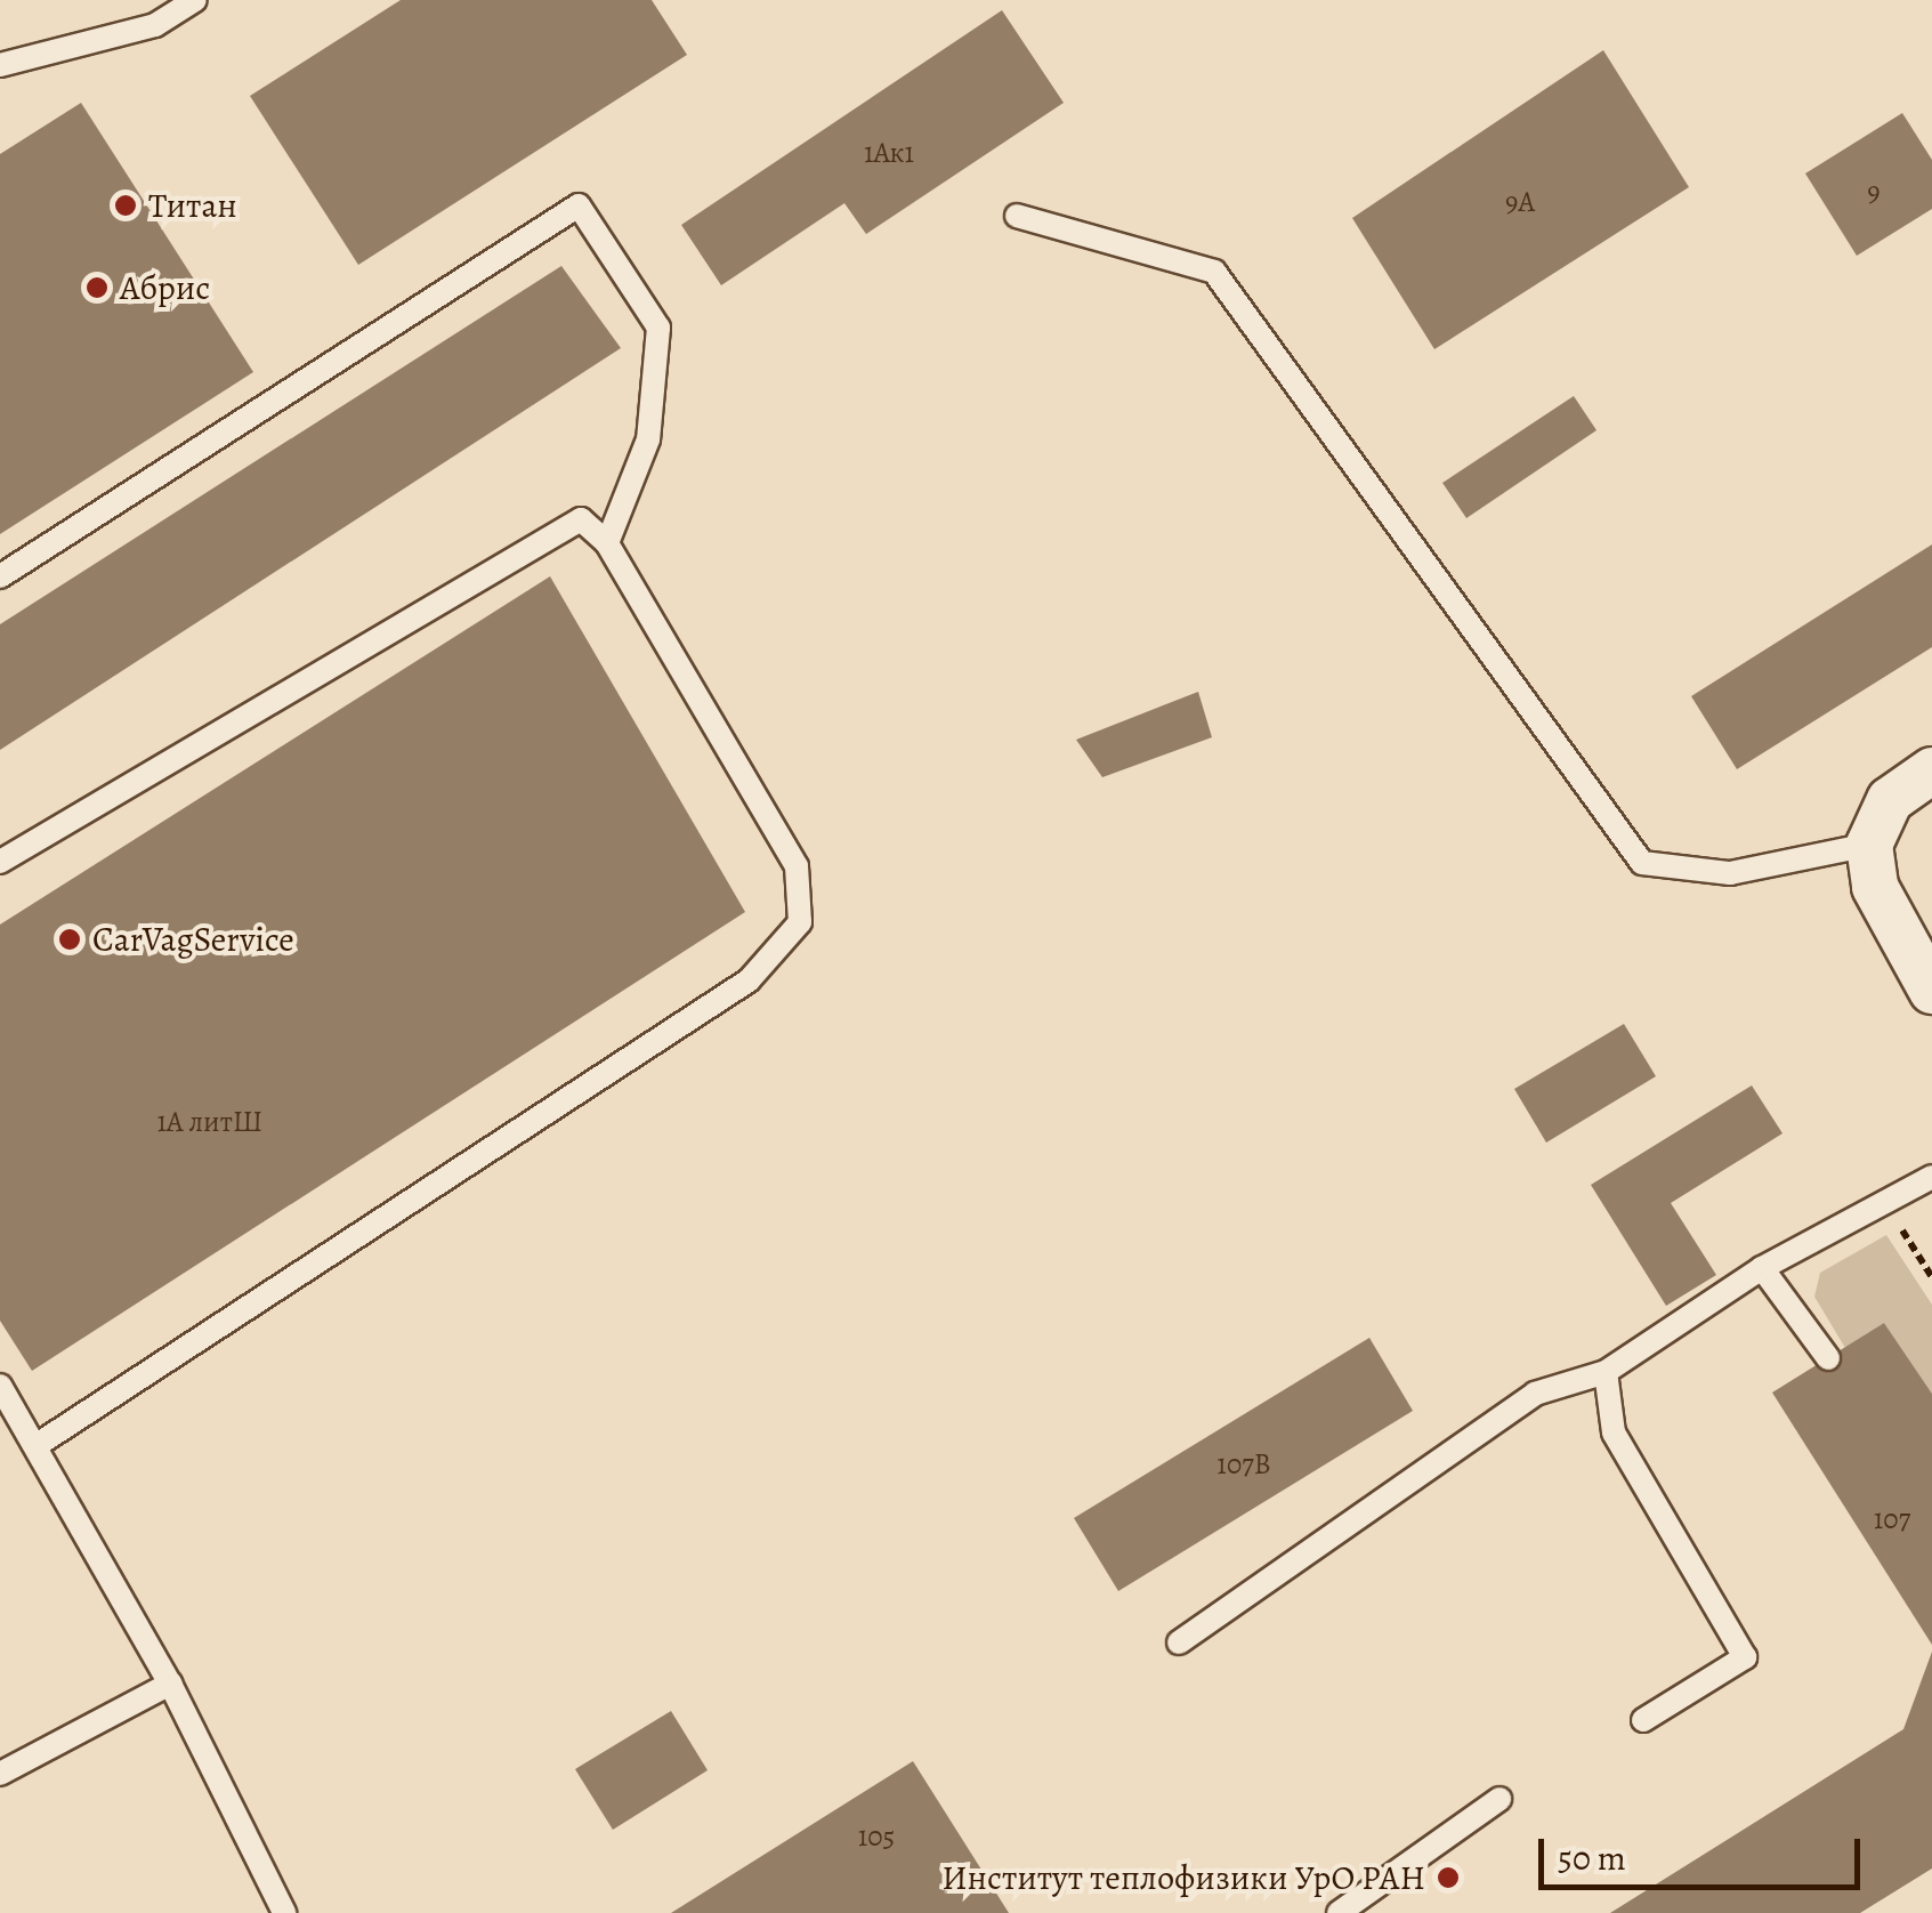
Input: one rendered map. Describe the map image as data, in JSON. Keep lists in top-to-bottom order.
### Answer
{
  "places": [
    "Титан",
    "Абрис",
    "CarVagService",
    "Институт теплофизики УрО РАН"
  ],
  "house_numbers": [
    "1Ак1",
    "9",
    "9А",
    "1А литШ",
    "107В",
    "107",
    "105"
  ],
  "scale_bar": "50 m"
}
